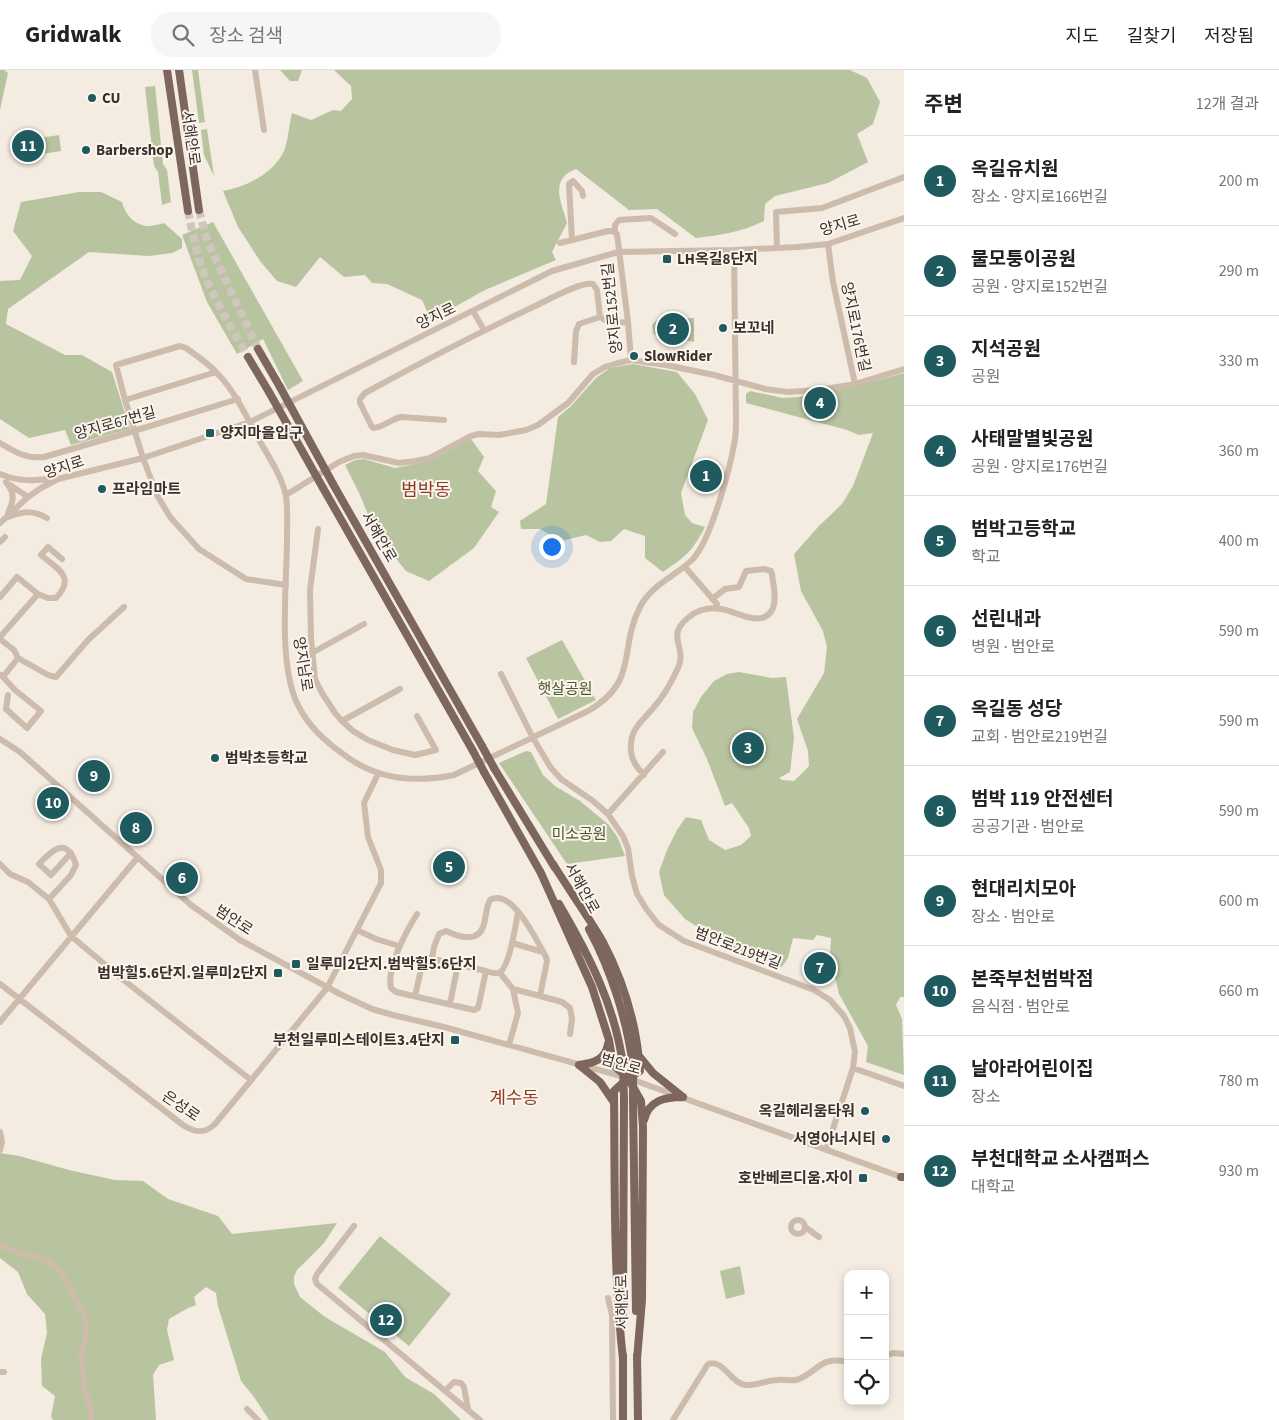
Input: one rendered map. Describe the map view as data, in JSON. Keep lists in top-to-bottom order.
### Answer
{
  "streets": {
    "main road": ["서해안로"],
    "street": [
      "양지로",
      "양지로152번길",
      "양지로176번길",
      "양지로67번길",
      "양지남로",
      "범안로",
      "범안로219번길",
      "은성로"
    ]
  },
  "crossings": [
    ["양지로", "양지로152번길"],
    ["양지로", "양지로176번길"],
    ["양지로", "양지남로"],
    ["양지로152번길", "양지로176번길"],
    ["양지로176번길", "양지남로"],
    ["양지로67번길", "양지남로"],
    ["양지남로", "범안로219번길"],
    ["범안로", "범안로219번길"],
    ["범안로", "은성로"]
  ],
  "districts": ["범박동", "계수동"],
  "parks": ["햇살공원", "미소공원"],
  "places": {
    "other": [
      "CU",
      "Barbershop",
      "보꼬네",
      "SlowRider",
      "프라임마트",
      "범박초등학교",
      "옥길헤리움타워",
      "서영아너시티"
    ],
    "transit": [
      "LH옥길8단지",
      "양지마을입구",
      "일루미2단지.범박힐5.6단지",
      "범박힐5.6단지.일루미2단지",
      "부천일루미스테이트3.4단지",
      "호반베르디움.자이"
    ]
  },
  "page": {
    "header": "Gridwalk",
    "search": "장소 검색",
    "nav": ["지도", "길찾기", "저장됨"],
    "heading": ["주변", "12개 결과"],
    "pins": [
      "11",
      "2",
      "4",
      "1",
      "3",
      "9",
      "10",
      "8",
      "5",
      "6",
      "7",
      "12"
    ],
    "list": [
      {
        "mark": "1",
        "name": "옥길유치원",
        "note": "장소 · 양지로166번길",
        "value": "200 m"
      },
      {
        "mark": "2",
        "name": "물모퉁이공원",
        "note": "공원 · 양지로152번길",
        "value": "290 m"
      },
      {
        "mark": "3",
        "name": "지석공원",
        "note": "공원",
        "value": "330 m"
      },
      {
        "mark": "4",
        "name": "사태말별빛공원",
        "note": "공원 · 양지로176번길",
        "value": "360 m"
      },
      {
        "mark": "5",
        "name": "범박고등학교",
        "note": "학교",
        "value": "400 m"
      },
      {
        "mark": "6",
        "name": "선린내과",
        "note": "병원 · 범안로",
        "value": "590 m"
      },
      {
        "mark": "7",
        "name": "옥길동 성당",
        "note": "교회 · 범안로219번길",
        "value": "590 m"
      },
      {
        "mark": "8",
        "name": "범박 119 안전센터",
        "note": "공공기관 · 범안로",
        "value": "590 m"
      },
      {
        "mark": "9",
        "name": "현대리치모아",
        "note": "장소 · 범안로",
        "value": "600 m"
      },
      {
        "mark": "10",
        "name": "본죽부천범박점",
        "note": "음식점 · 범안로",
        "value": "660 m"
      },
      {
        "mark": "11",
        "name": "날아라어린이집",
        "note": "장소",
        "value": "780 m"
      },
      {
        "mark": "12",
        "name": "부천대학교 소사캠퍼스",
        "note": "대학교",
        "value": "930 m"
      }
    ],
    "map_buttons": ["+", "−"]
  }
}
